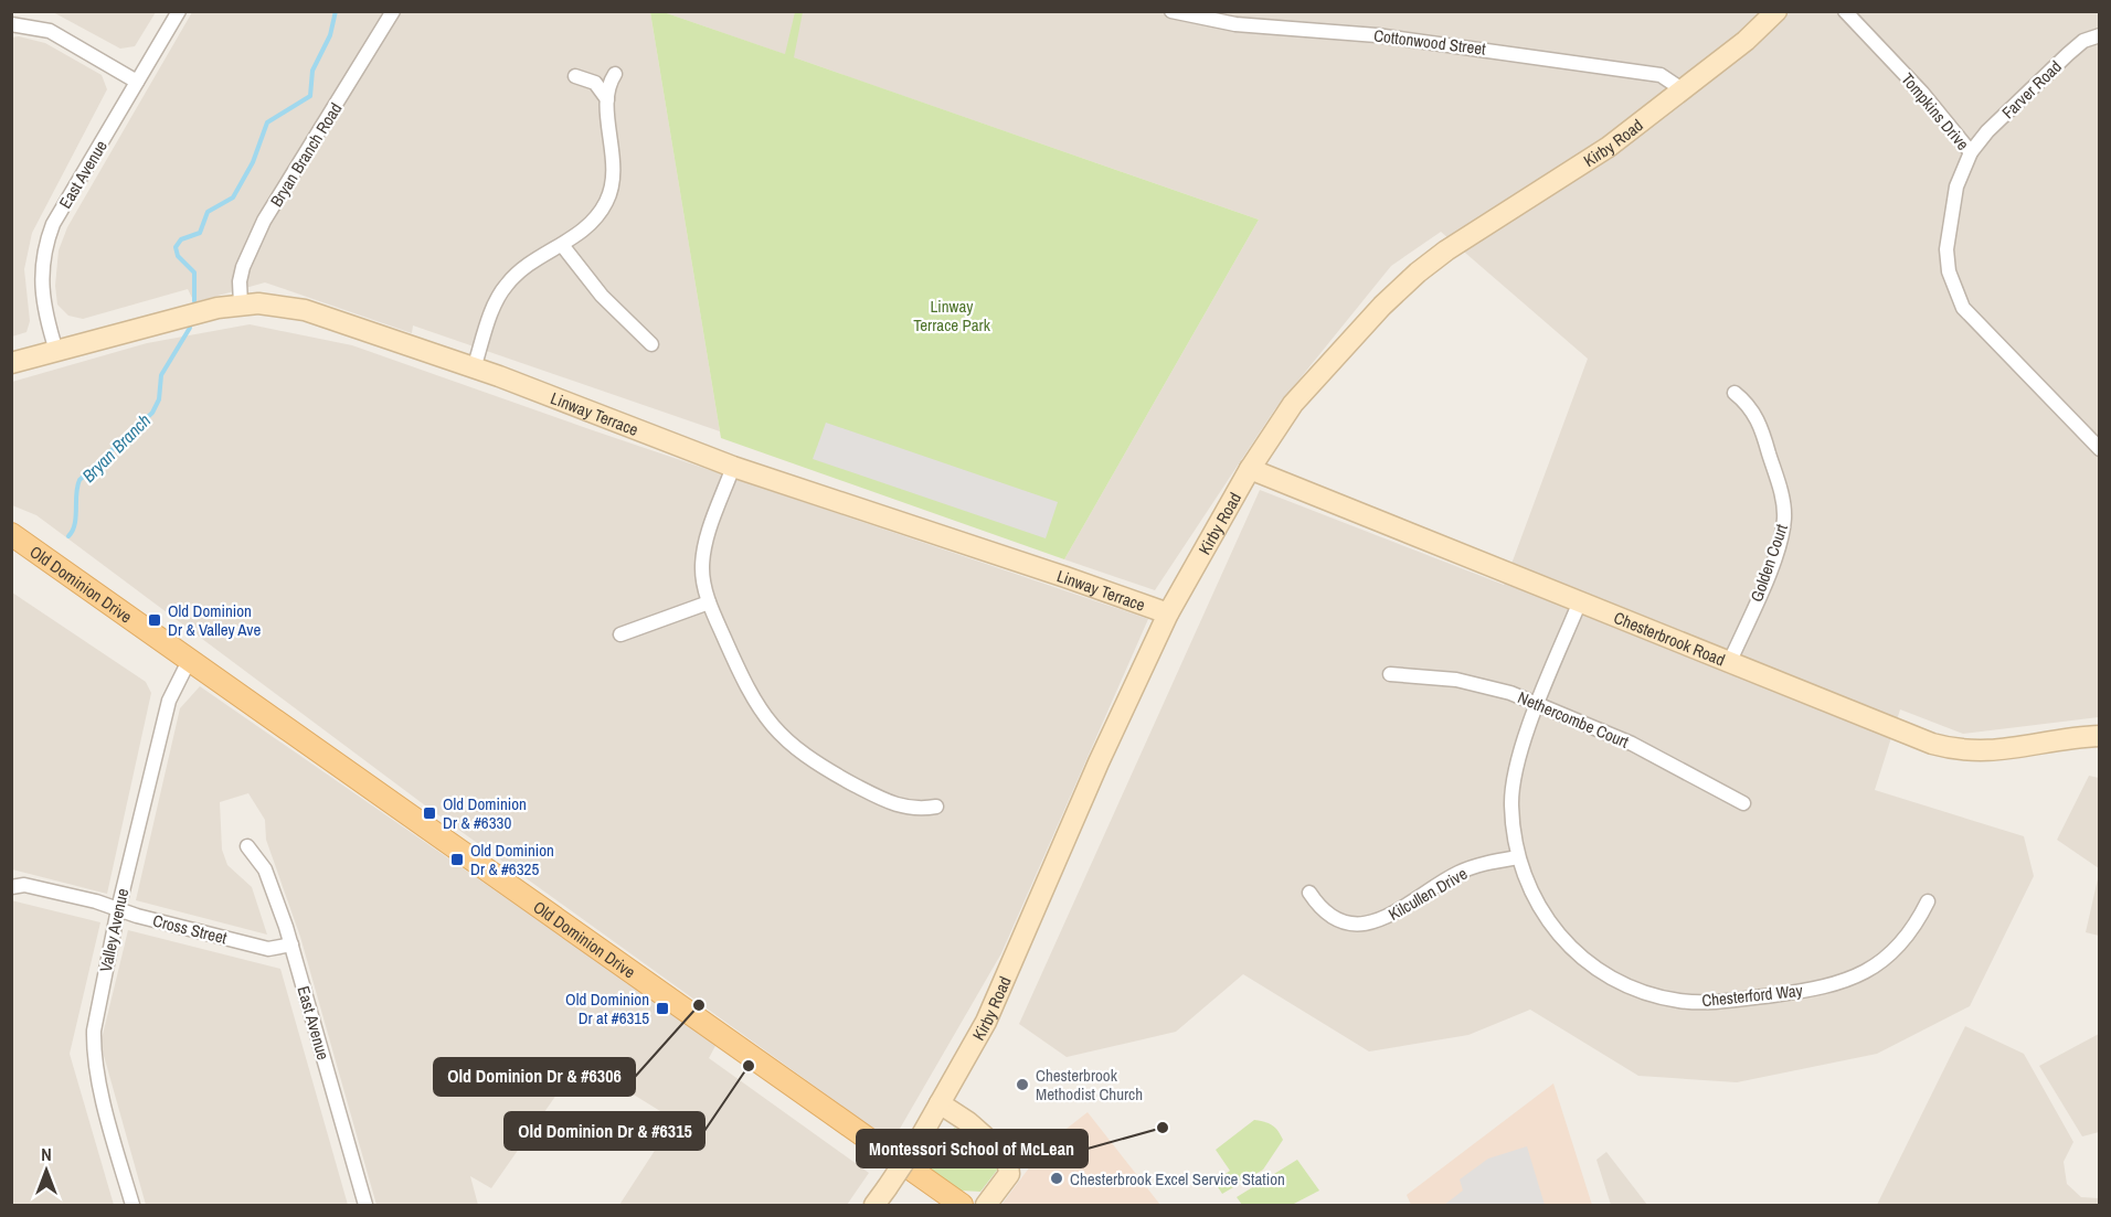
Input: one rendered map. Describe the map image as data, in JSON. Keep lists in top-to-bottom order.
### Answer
{
  "streets": {
    "main road": ["Old Dominion Drive"],
    "street": [
      "Cottonwood Street",
      "Farver Road",
      "Tompkins Drive",
      "Kirby Road",
      "Bryan Branch Road",
      "East Avenue",
      "Linway Terrace",
      "Golden Court",
      "Chesterbrook Road",
      "Nethercombe Court",
      "Kilcullen Drive",
      "Cross Street",
      "Valley Avenue",
      "Chesterford Way"
    ]
  },
  "crossings": [
    ["Cottonwood Street", "Kirby Road"],
    ["Farver Road", "Tompkins Drive"],
    ["Kirby Road", "Linway Terrace"],
    ["Kirby Road", "Chesterbrook Road"],
    ["Bryan Branch Road", "Linway Terrace"],
    ["East Avenue", "Linway Terrace"],
    ["East Avenue", "Cross Street"],
    ["Golden Court", "Chesterbrook Road"],
    ["Old Dominion Drive", "Valley Avenue"],
    ["Chesterbrook Road", "Chesterford Way"],
    ["Nethercombe Court", "Chesterford Way"],
    ["Kilcullen Drive", "Chesterford Way"],
    ["Cross Street", "Valley Avenue"]
  ],
  "water": ["Bryan Branch"],
  "parks": ["Linway Terrace Park"],
  "places": {
    "transit": [
      "Old Dominion Dr & Valley Ave",
      "Old Dominion Dr & #6330",
      "Old Dominion Dr & #6325",
      "Old Dominion Dr at #6315"
    ],
    "other": [
      "Old Dominion Dr & #6306",
      "Old Dominion Dr & #6315",
      "Chesterbrook Methodist Church",
      "Montessori School of McLean",
      "Chesterbrook Excel Service Station"
    ]
  },
  "north": "top"
}
